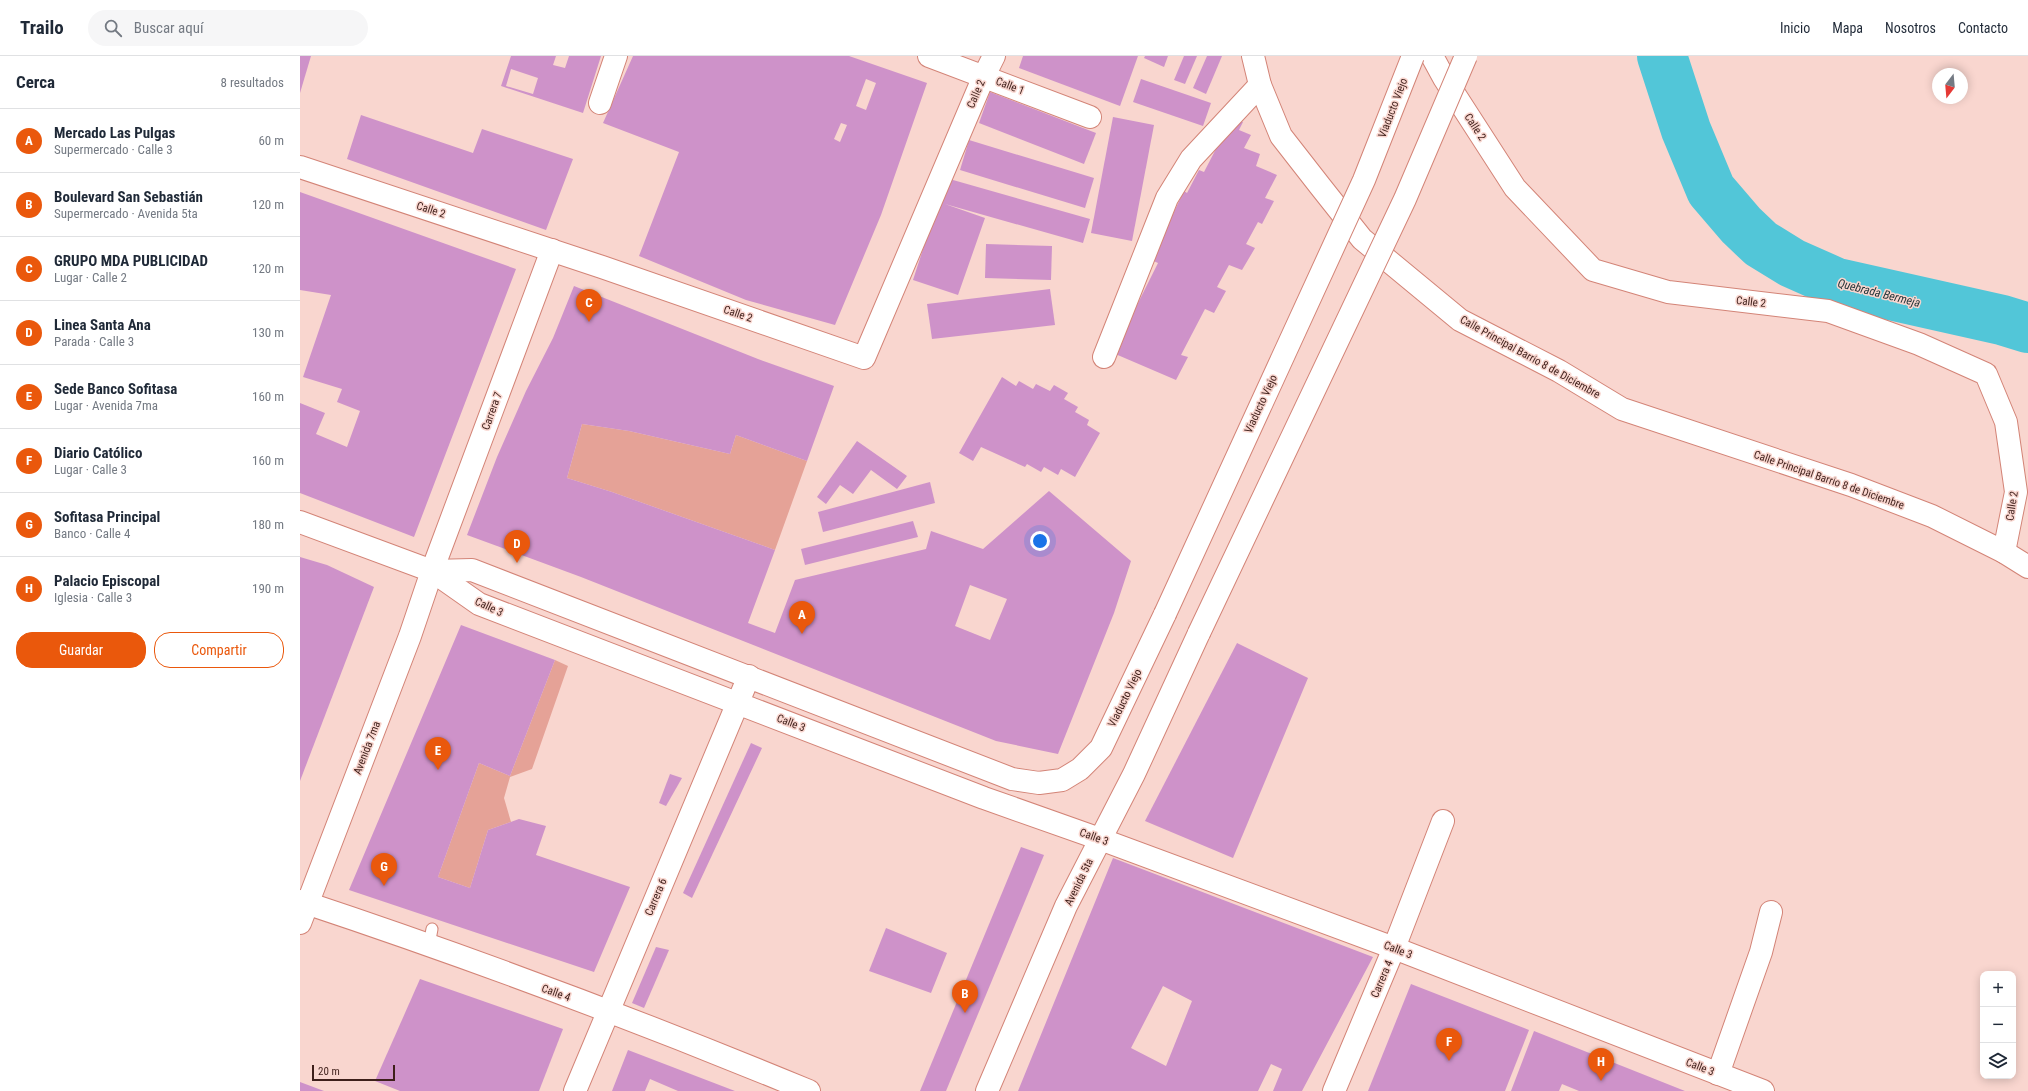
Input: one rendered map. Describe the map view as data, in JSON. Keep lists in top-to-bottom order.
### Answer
{
  "streets": {
    "street": [
      "Calle 1",
      "Calle 2",
      "Viaducto Viejo",
      "Calle Principal Barrio 8 de Diciembre",
      "Carrera 7",
      "Calle 3",
      "Avenida 7ma",
      "Avenida 5ta",
      "Carrera 6",
      "Carrera 4",
      "Calle 4"
    ]
  },
  "crossings": [
    ["Calle 1", "Calle 2"],
    ["Calle 2", "Calle Principal Barrio 8 de Diciembre"],
    ["Calle 2", "Carrera 7"],
    ["Viaducto Viejo", "Calle 3"],
    ["Carrera 7", "Calle 3"],
    ["Carrera 7", "Avenida 7ma"],
    ["Calle 3", "Avenida 7ma"],
    ["Calle 3", "Avenida 5ta"],
    ["Calle 3", "Carrera 6"],
    ["Calle 3", "Carrera 4"],
    ["Avenida 7ma", "Calle 4"],
    ["Carrera 6", "Calle 4"]
  ],
  "water": ["Quebrada Bermeja"],
  "scale_bar": "20 m",
  "north": "bottom",
  "page": {
    "header": "Trailo",
    "search": "Buscar aquí",
    "nav": [
      "Inicio",
      "Mapa",
      "Nosotros",
      "Contacto"
    ],
    "heading": ["Cerca", "8 resultados"],
    "list": [
      {
        "mark": "A",
        "name": "Mercado Las Pulgas",
        "note": "Supermercado · Calle 3",
        "value": "60 m"
      },
      {
        "mark": "B",
        "name": "Boulevard San Sebastián",
        "note": "Supermercado · Avenida 5ta",
        "value": "120 m"
      },
      {
        "mark": "C",
        "name": "GRUPO MDA PUBLICIDAD",
        "note": "Lugar · Calle 2",
        "value": "120 m"
      },
      {
        "mark": "D",
        "name": "Linea Santa Ana",
        "note": "Parada · Calle 3",
        "value": "130 m"
      },
      {
        "mark": "E",
        "name": "Sede Banco Sofitasa",
        "note": "Lugar · Avenida 7ma",
        "value": "160 m"
      },
      {
        "mark": "F",
        "name": "Diario Católico",
        "note": "Lugar · Calle 3",
        "value": "160 m"
      },
      {
        "mark": "G",
        "name": "Sofitasa Principal",
        "note": "Banco · Calle 4",
        "value": "180 m"
      },
      {
        "mark": "H",
        "name": "Palacio Episcopal",
        "note": "Iglesia · Calle 3",
        "value": "190 m"
      }
    ],
    "pins": [
      "C",
      "D",
      "A",
      "E",
      "G",
      "B",
      "F",
      "H"
    ],
    "buttons": ["Guardar", "Compartir"],
    "map_buttons": ["+", "−"],
    "scale": "20 m"
  }
}
